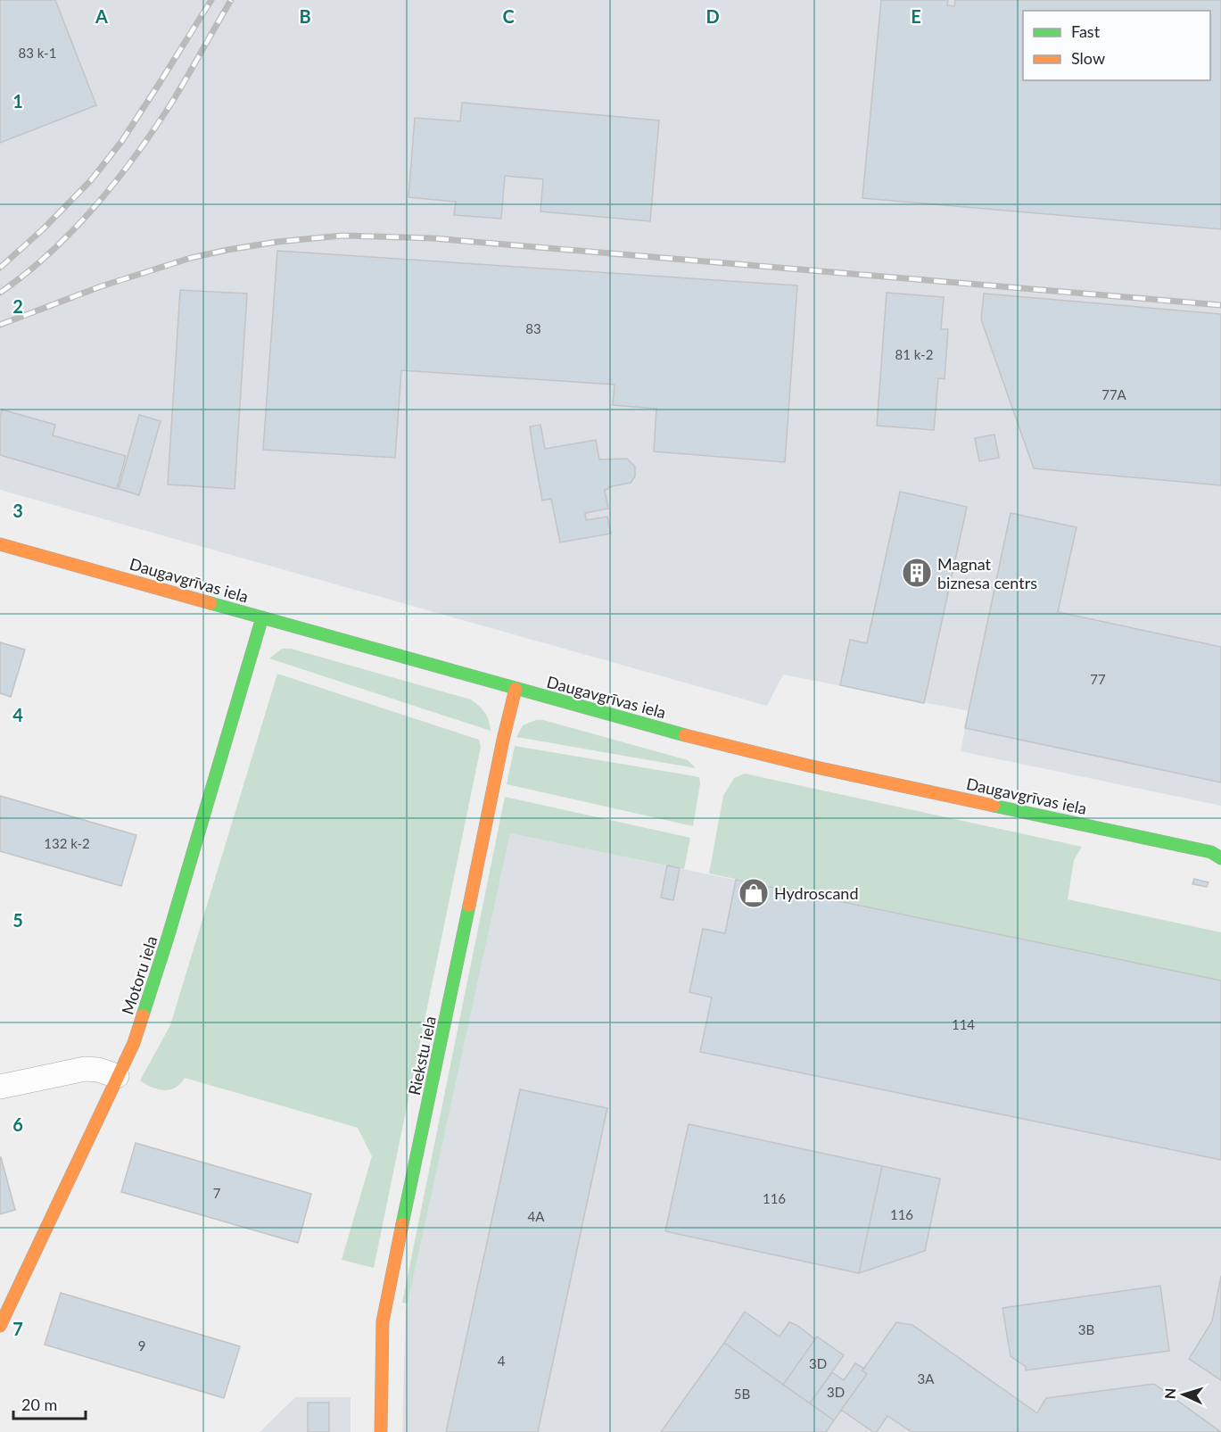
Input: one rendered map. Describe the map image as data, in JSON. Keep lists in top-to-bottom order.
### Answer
{
  "streets": {
    "street": ["Daugavgrīvas iela", "Motoru iela", "Riekstu iela"]
  },
  "crossings": [
    ["Daugavgrīvas iela", "Motoru iela"],
    ["Daugavgrīvas iela", "Riekstu iela"]
  ],
  "places": {
    "building": ["Magnat biznesa centrs"],
    "shop": ["Hydroscand"]
  },
  "house_numbers": [
    "83 k-1",
    "83",
    "81 k-2",
    "77A",
    "77",
    "132 k-2",
    "114",
    "7",
    "116",
    "116",
    "4A",
    "3B",
    "9",
    "4",
    "3D",
    "3A",
    "3D",
    "5B"
  ],
  "legend": ["Fast", "Slow"],
  "scale_bar": "20 m",
  "north": "left",
  "grid": {
    "columns": [
      "A",
      "B",
      "C",
      "D",
      "E"
    ],
    "rows": [
      "1",
      "2",
      "3",
      "4",
      "5",
      "6",
      "7"
    ]
  }
}
